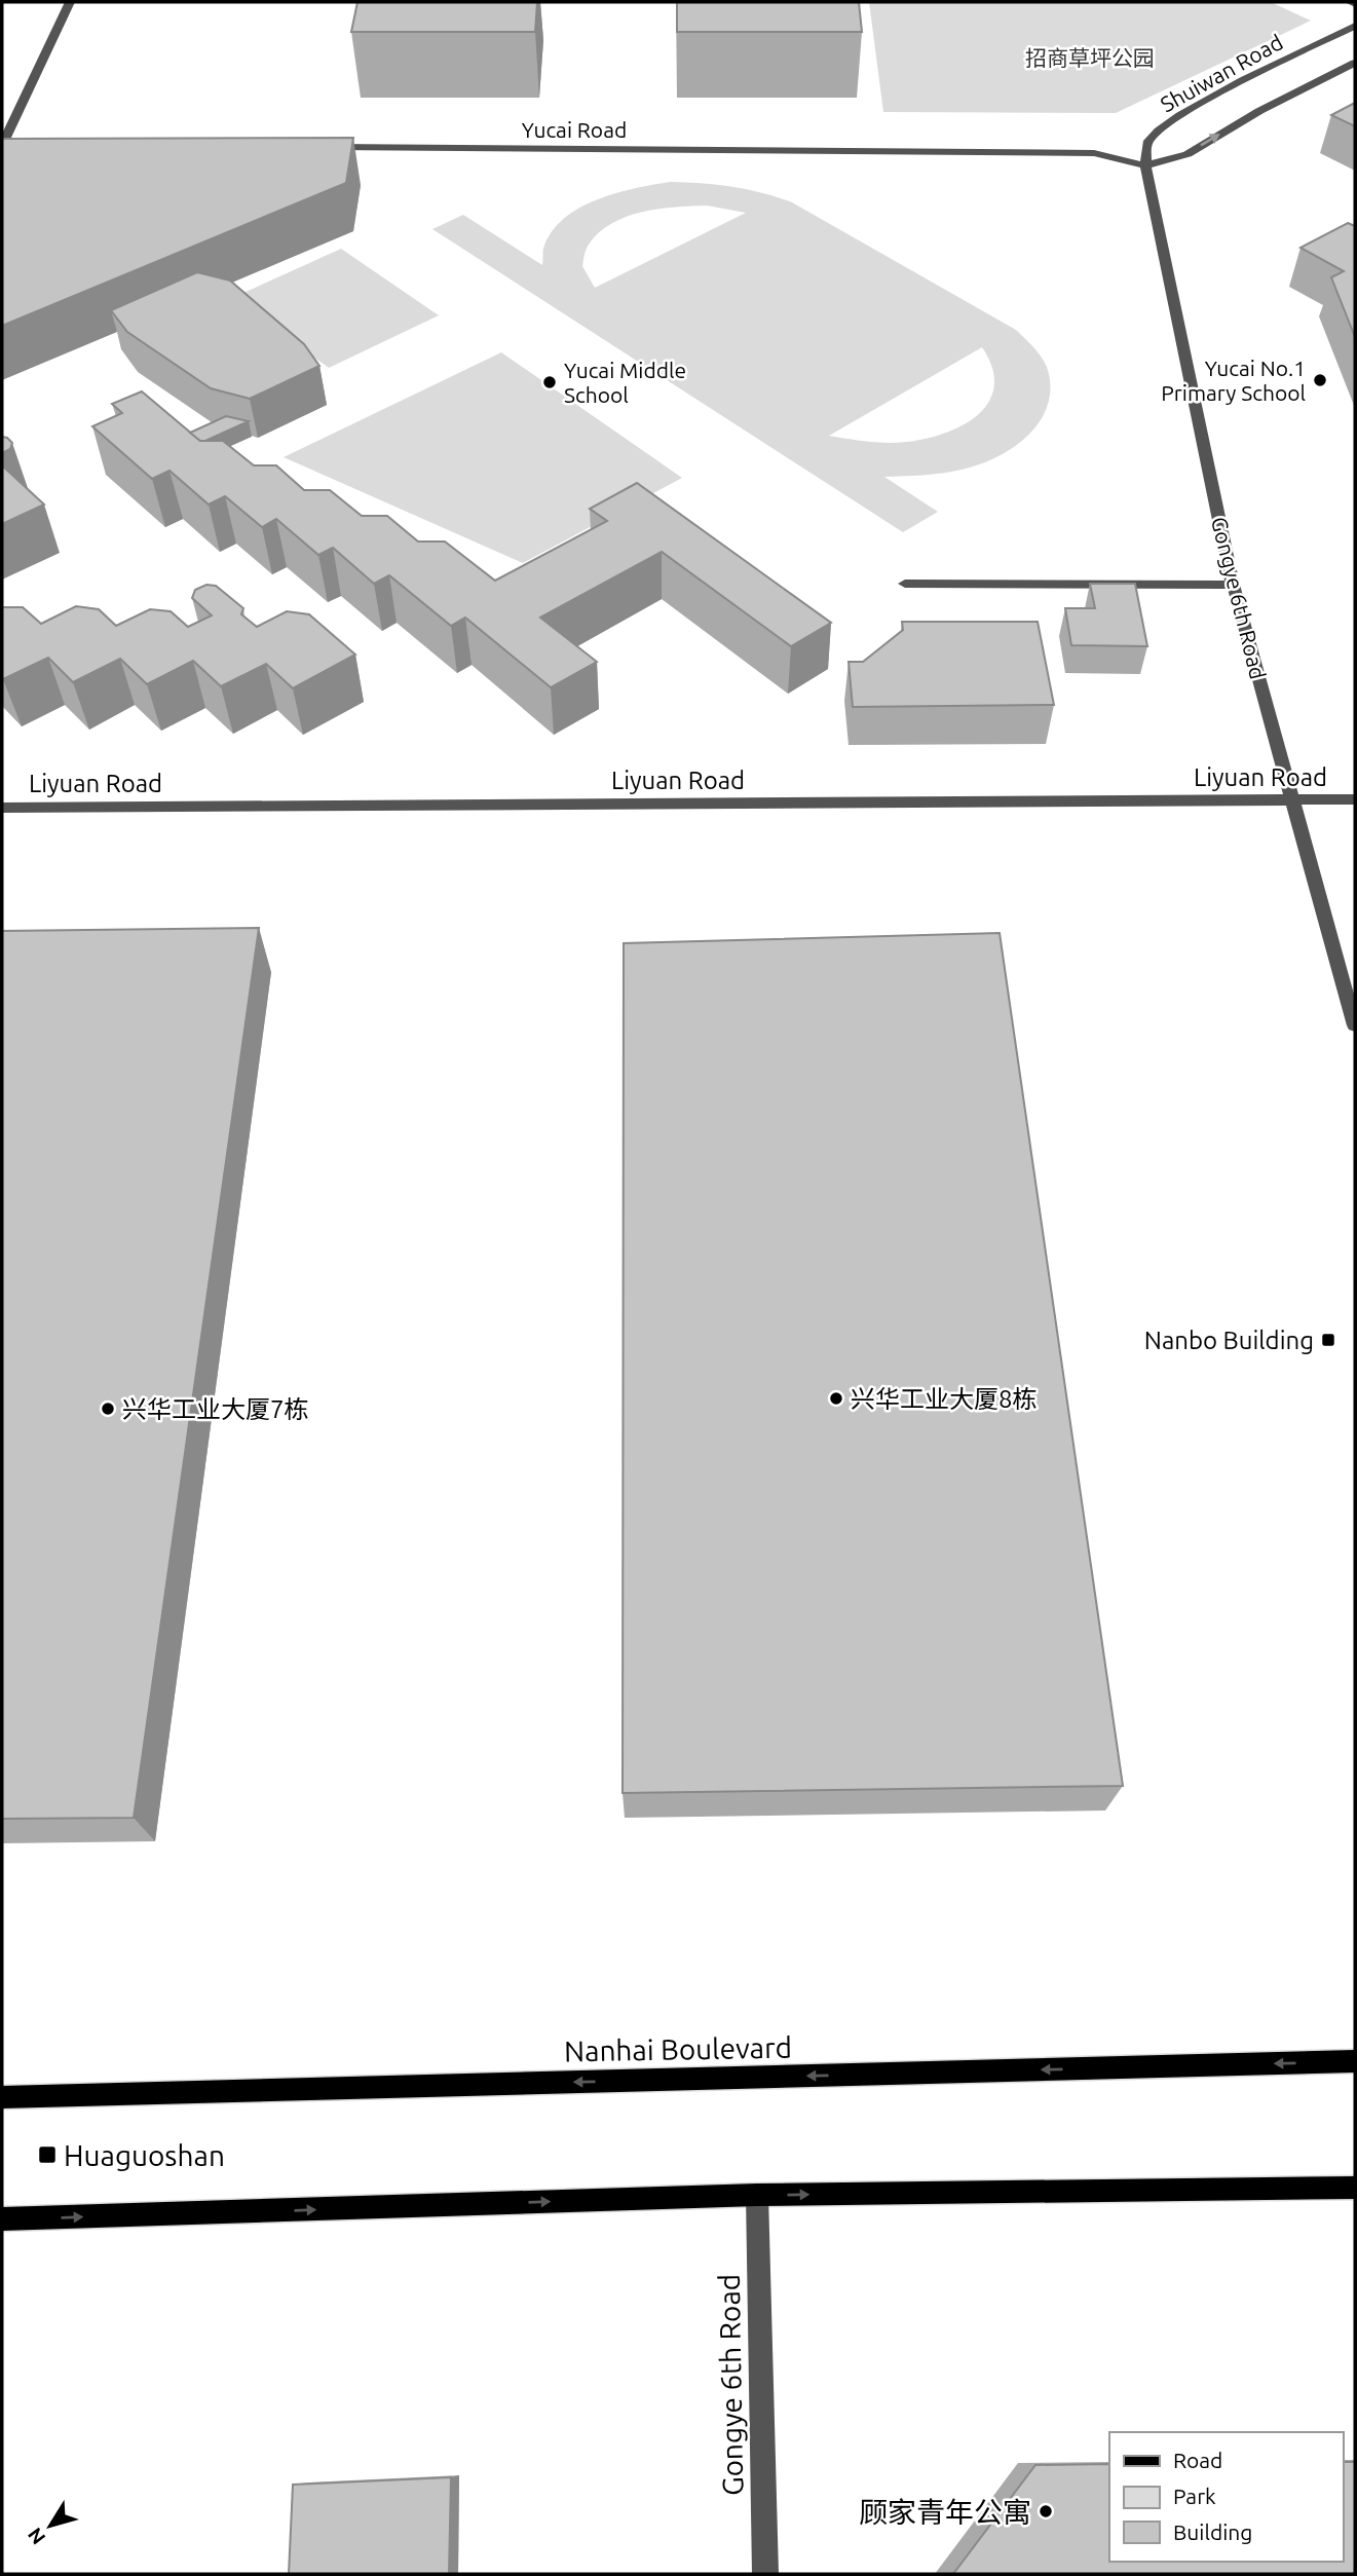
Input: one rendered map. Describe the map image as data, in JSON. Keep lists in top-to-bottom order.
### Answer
{
  "streets": {
    "main road": ["Nanhai Boulevard"],
    "street": [
      "Shuiwan Road",
      "Yucai Road",
      "Gongye 6th Road",
      "Liyuan Road"
    ]
  },
  "crossings": [
    ["Shuiwan Road", "Yucai Road"],
    ["Shuiwan Road", "Gongye 6th Road"],
    ["Yucai Road", "Gongye 6th Road"],
    ["Gongye 6th Road", "Liyuan Road"]
  ],
  "parks": ["招商草坪公园"],
  "places": {
    "other": [
      "Yucai No.1 Primary School",
      "Yucai Middle School",
      "兴华工业大厦8栋",
      "兴华工业大厦7栋",
      "顾家青年公寓"
    ],
    "transit": ["Nanbo Building", "Huaguoshan"]
  },
  "legend": ["Road", "Park", "Building"],
  "north": "bottom left"
}
